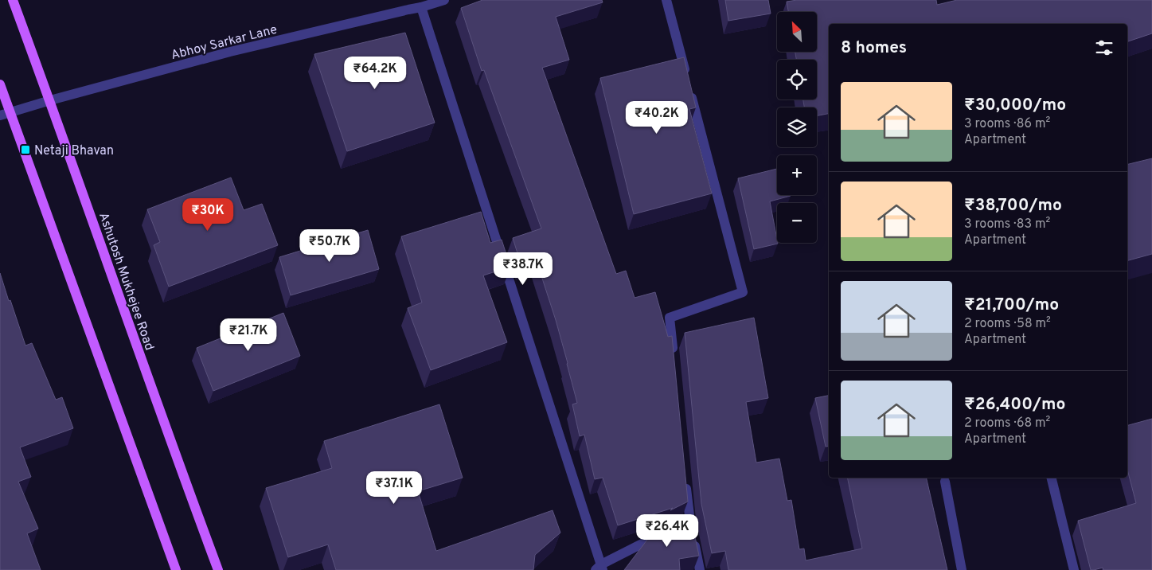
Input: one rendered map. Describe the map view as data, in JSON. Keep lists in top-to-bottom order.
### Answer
{
  "streets": {
    "main road": ["Ashutosh Mukhejee Road"],
    "street": ["Abhoy Sarkar Lane"]
  },
  "crossings": [
    ["Abhoy Sarkar Lane", "Ashutosh Mukhejee Road"]
  ],
  "places": {
    "transit": ["Netaji Bhavan"]
  },
  "north": "top left",
  "page": {
    "map_buttons": ["+", "−"],
    "heading": "8 homes",
    "price": [
      "₹64.2K",
      "₹40.2K",
      "₹30K",
      "₹50.7K",
      "₹38.7K",
      "₹21.7K",
      "₹37.1K",
      "₹26.4K"
    ],
    "list": [
      {
        "name": "₹30,000/mo",
        "note": "3 rooms · 86 m² · Apartment"
      },
      {
        "name": "₹38,700/mo",
        "note": "3 rooms · 83 m² · Apartment"
      },
      {
        "name": "₹21,700/mo",
        "note": "2 rooms · 58 m² · Apartment"
      },
      {
        "name": "₹26,400/mo",
        "note": "2 rooms · 68 m² · Apartment"
      }
    ]
  }
}
